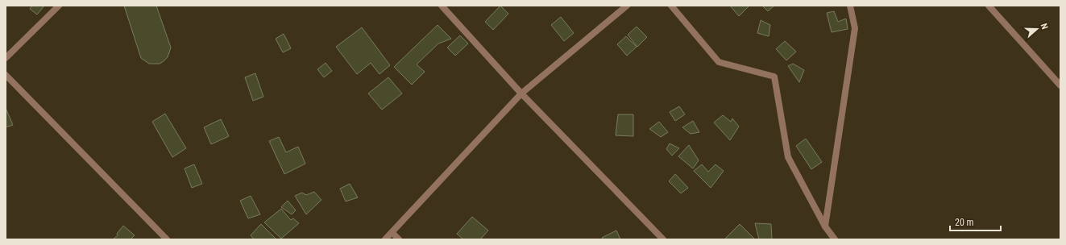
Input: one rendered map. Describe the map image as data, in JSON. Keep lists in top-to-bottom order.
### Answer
{
  "scale_bar": "20 m",
  "north": "right"
}
